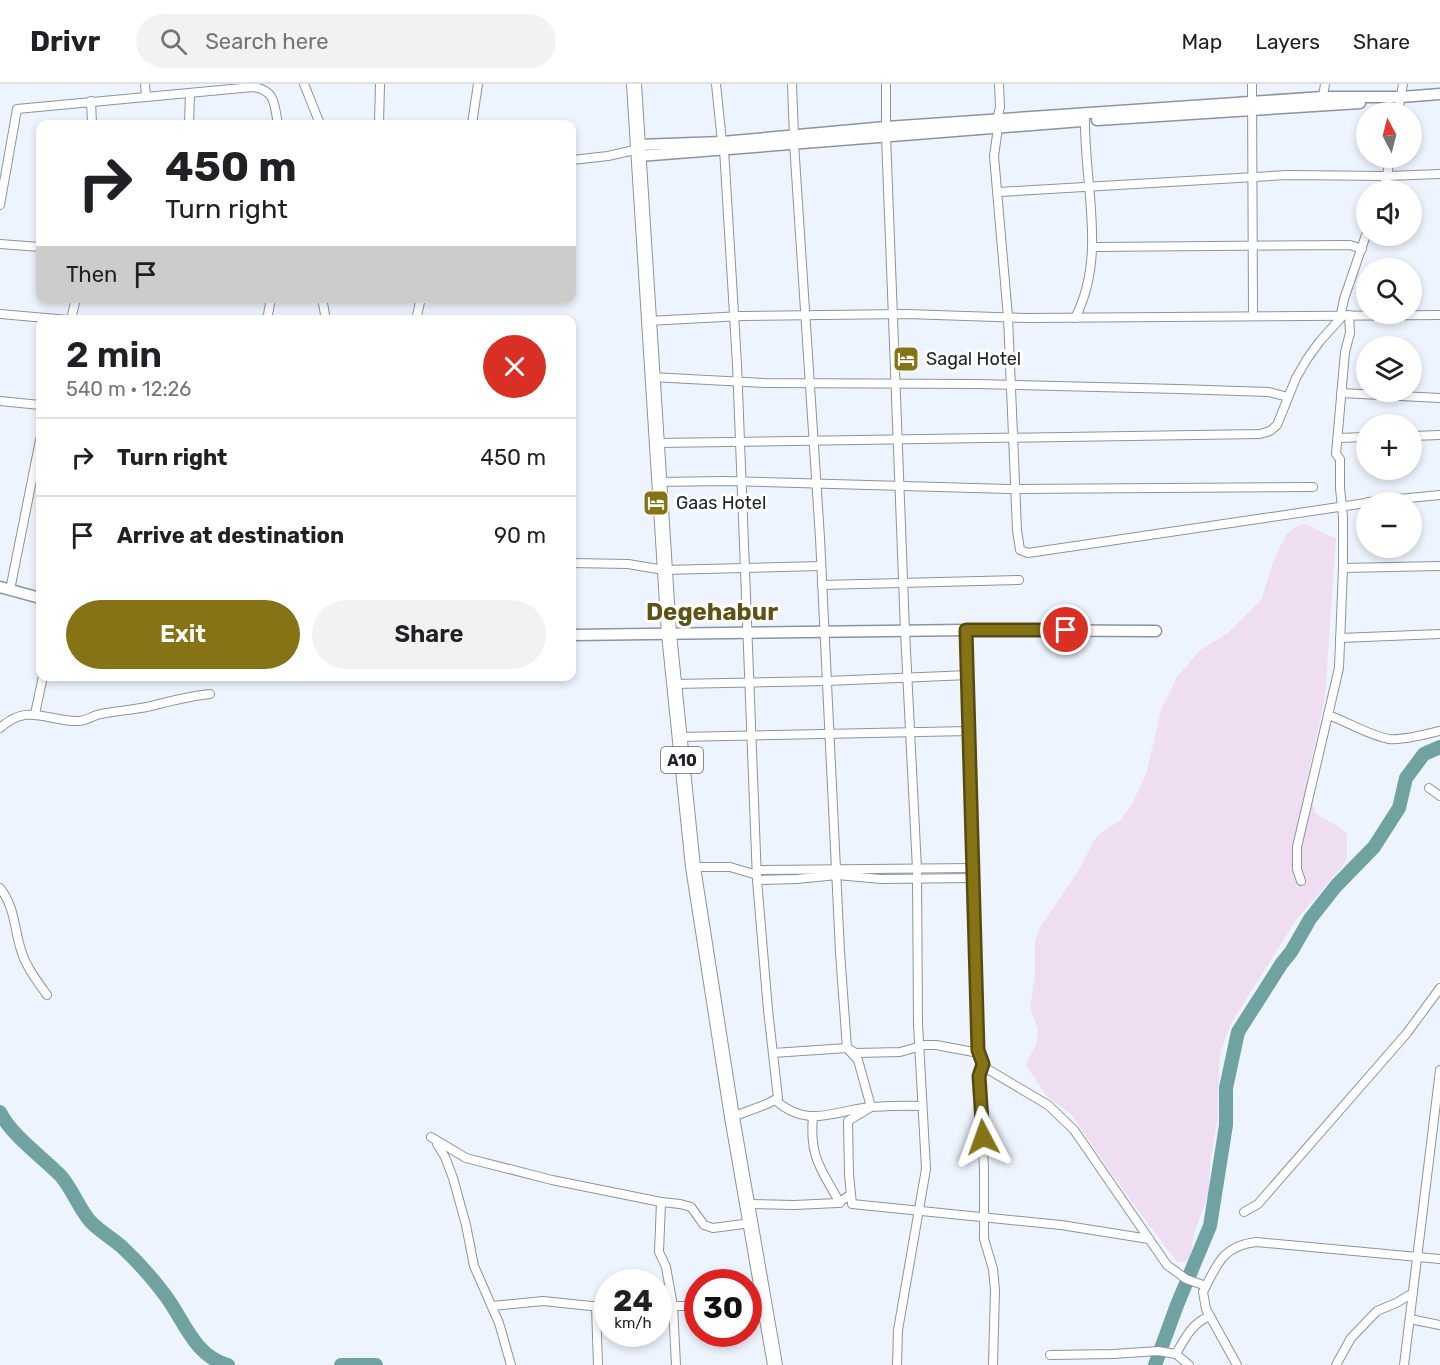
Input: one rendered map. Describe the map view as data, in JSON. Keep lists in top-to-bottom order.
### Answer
{
  "streets": {
    "highway": ["A10"]
  },
  "districts": ["Degehabur"],
  "places": {
    "hotel": ["Sagal Hotel", "Gaas Hotel"]
  },
  "north": "top",
  "page": {
    "header": "Drivr",
    "search": "Search here",
    "nav": ["Map", "Layers", "Share"],
    "map_buttons": ["+", "−"],
    "turn": ["450 m", "Turn right"],
    "then": "Then",
    "heading": ["2 min", "540 m · 12:26"],
    "list": [
      {
        "name": "Turn right",
        "value": "450 m"
      },
      {
        "name": "Arrive at destination",
        "value": "90 m"
      }
    ],
    "buttons": ["Exit", "Share"],
    "speed": "24 km/h",
    "limit": "30"
  }
}
